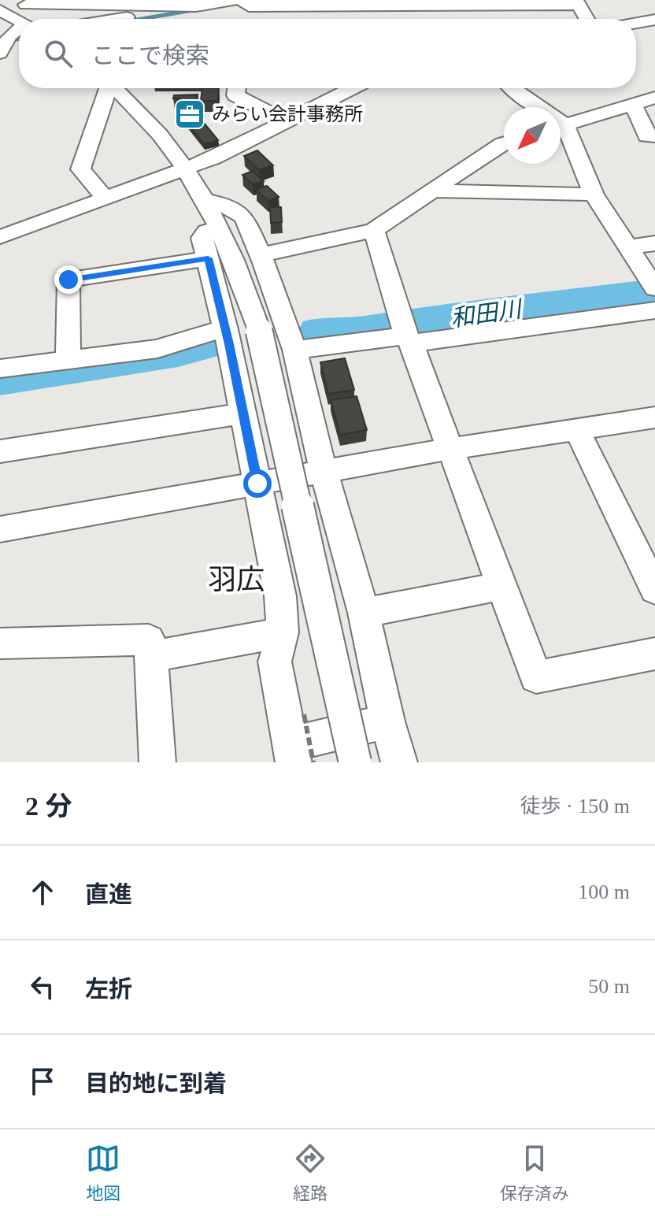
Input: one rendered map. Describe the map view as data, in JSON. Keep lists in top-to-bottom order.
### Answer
{
  "districts": ["羽広"],
  "water": ["和田川"],
  "places": {
    "office": ["みらい会計事務所"]
  },
  "north": "bottom left",
  "page": {
    "search": "ここで検索",
    "heading": ["2 分", "徒歩 · 150 m"],
    "list": [
      ["直進", "100 m"],
      ["左折", "50 m"],
      "目的地に到着"
    ],
    "nav": ["地図", "経路", "保存済み"]
  }
}
